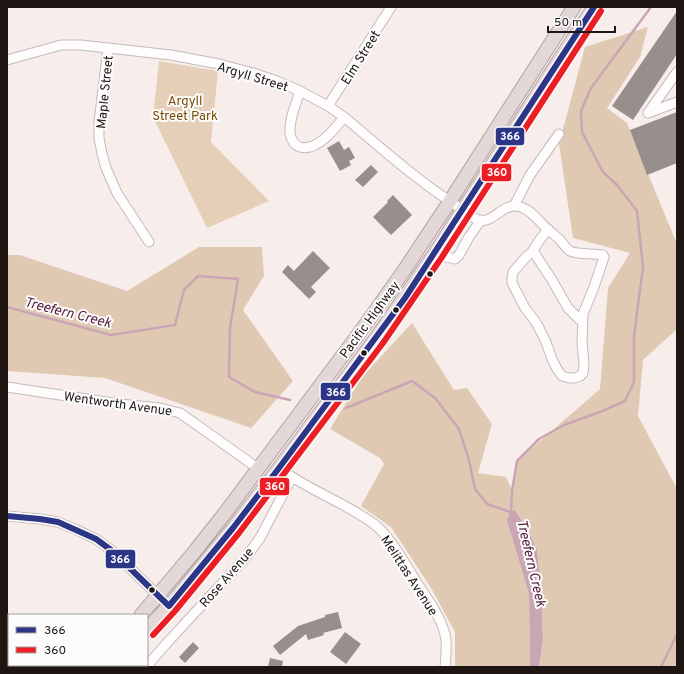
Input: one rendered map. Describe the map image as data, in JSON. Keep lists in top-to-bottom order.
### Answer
{
  "streets": {
    "highway": ["Pacific Highway"],
    "street": [
      "Elm Street",
      "Argyll Street",
      "Maple Street",
      "Wentworth Avenue",
      "Melittas Avenue",
      "Rose Avenue"
    ]
  },
  "crossings": [
    ["Elm Street", "Argyll Street"],
    ["Argyll Street", "Maple Street"],
    ["Argyll Street", "Pacific Highway"],
    ["Pacific Highway", "Wentworth Avenue"],
    ["Pacific Highway", "Melittas Avenue"],
    ["Melittas Avenue", "Rose Avenue"]
  ],
  "water": ["Treefern Creek"],
  "parks": ["Argyll Street Park"],
  "lines": ["transit line 366", "transit line 360"],
  "legend": ["366", "360"],
  "scale_bar": "50 m"
}
